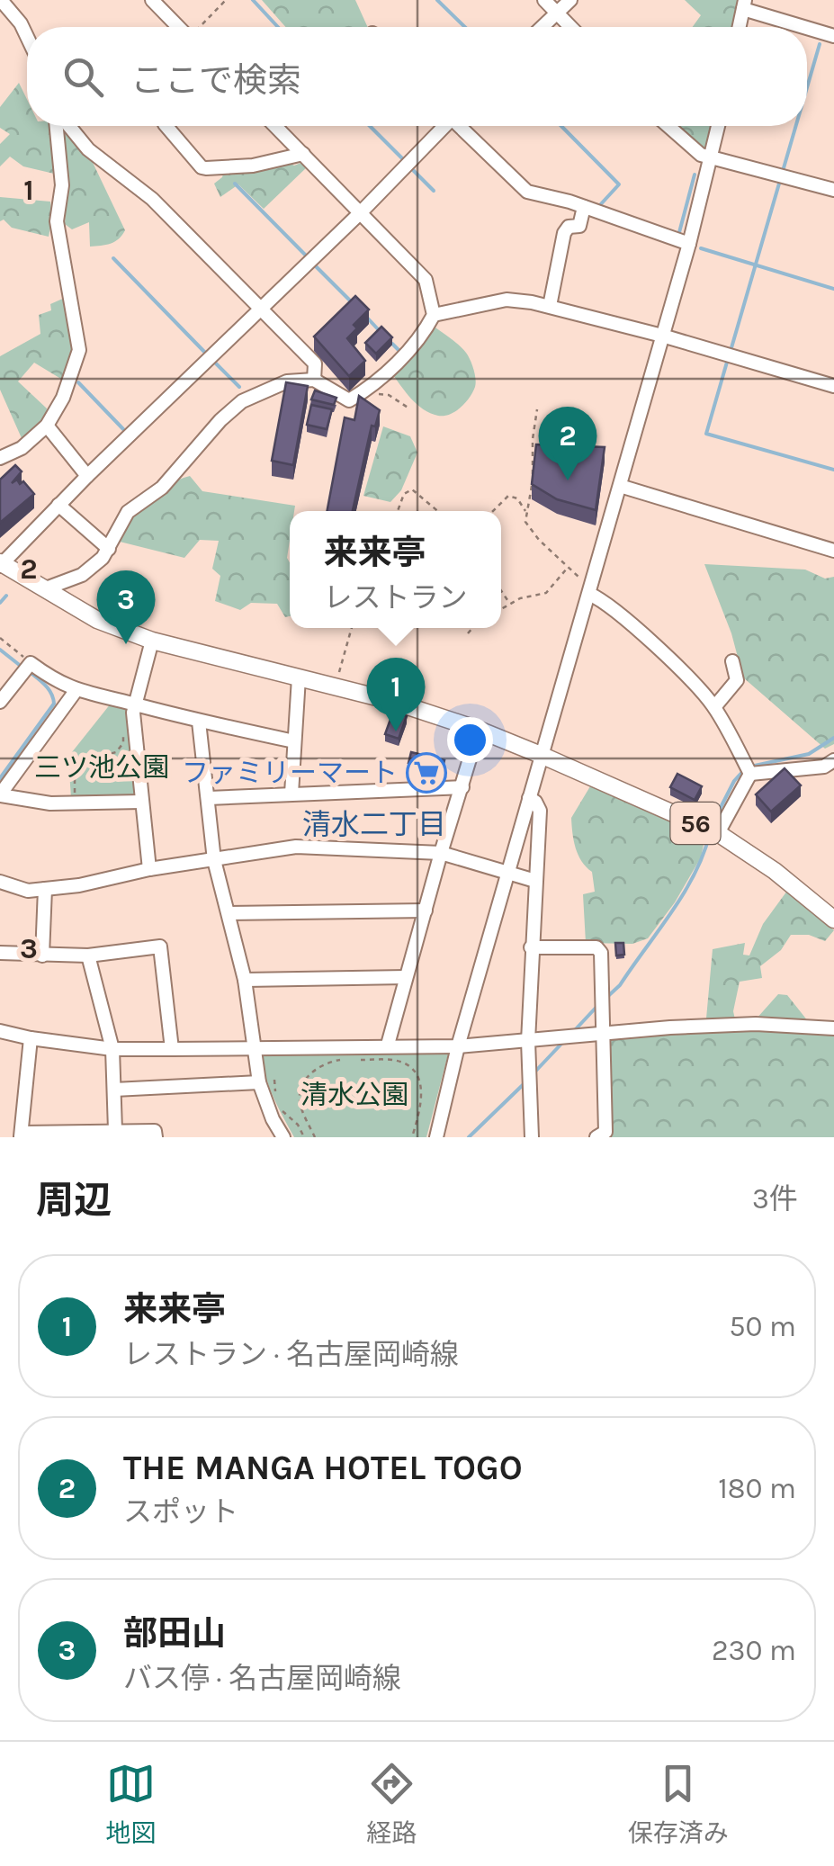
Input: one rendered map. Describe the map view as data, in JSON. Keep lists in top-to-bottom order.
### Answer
{
  "streets": {
    "main road": ["56"]
  },
  "districts": ["清水二丁目"],
  "parks": ["三ツ池公園", "清水公園"],
  "places": {
    "supermarket": ["ファミリーマート"]
  },
  "page": {
    "search": "ここで検索",
    "pins": ["2", "3", "1"],
    "popup": ["来来亭", "レストラン"],
    "heading": ["周辺", "3件"],
    "list": [
      {
        "mark": "1",
        "name": "来来亭",
        "note": "レストラン · 名古屋岡崎線",
        "value": "50 m"
      },
      {
        "mark": "2",
        "name": "THE MANGA HOTEL TOGO",
        "note": "スポット",
        "value": "180 m"
      },
      {
        "mark": "3",
        "name": "部田山",
        "note": "バス停 · 名古屋岡崎線",
        "value": "230 m"
      }
    ],
    "nav": ["地図", "経路", "保存済み"]
  },
  "grid": {
    "rows": ["1", "2", "3"]
  }
}
